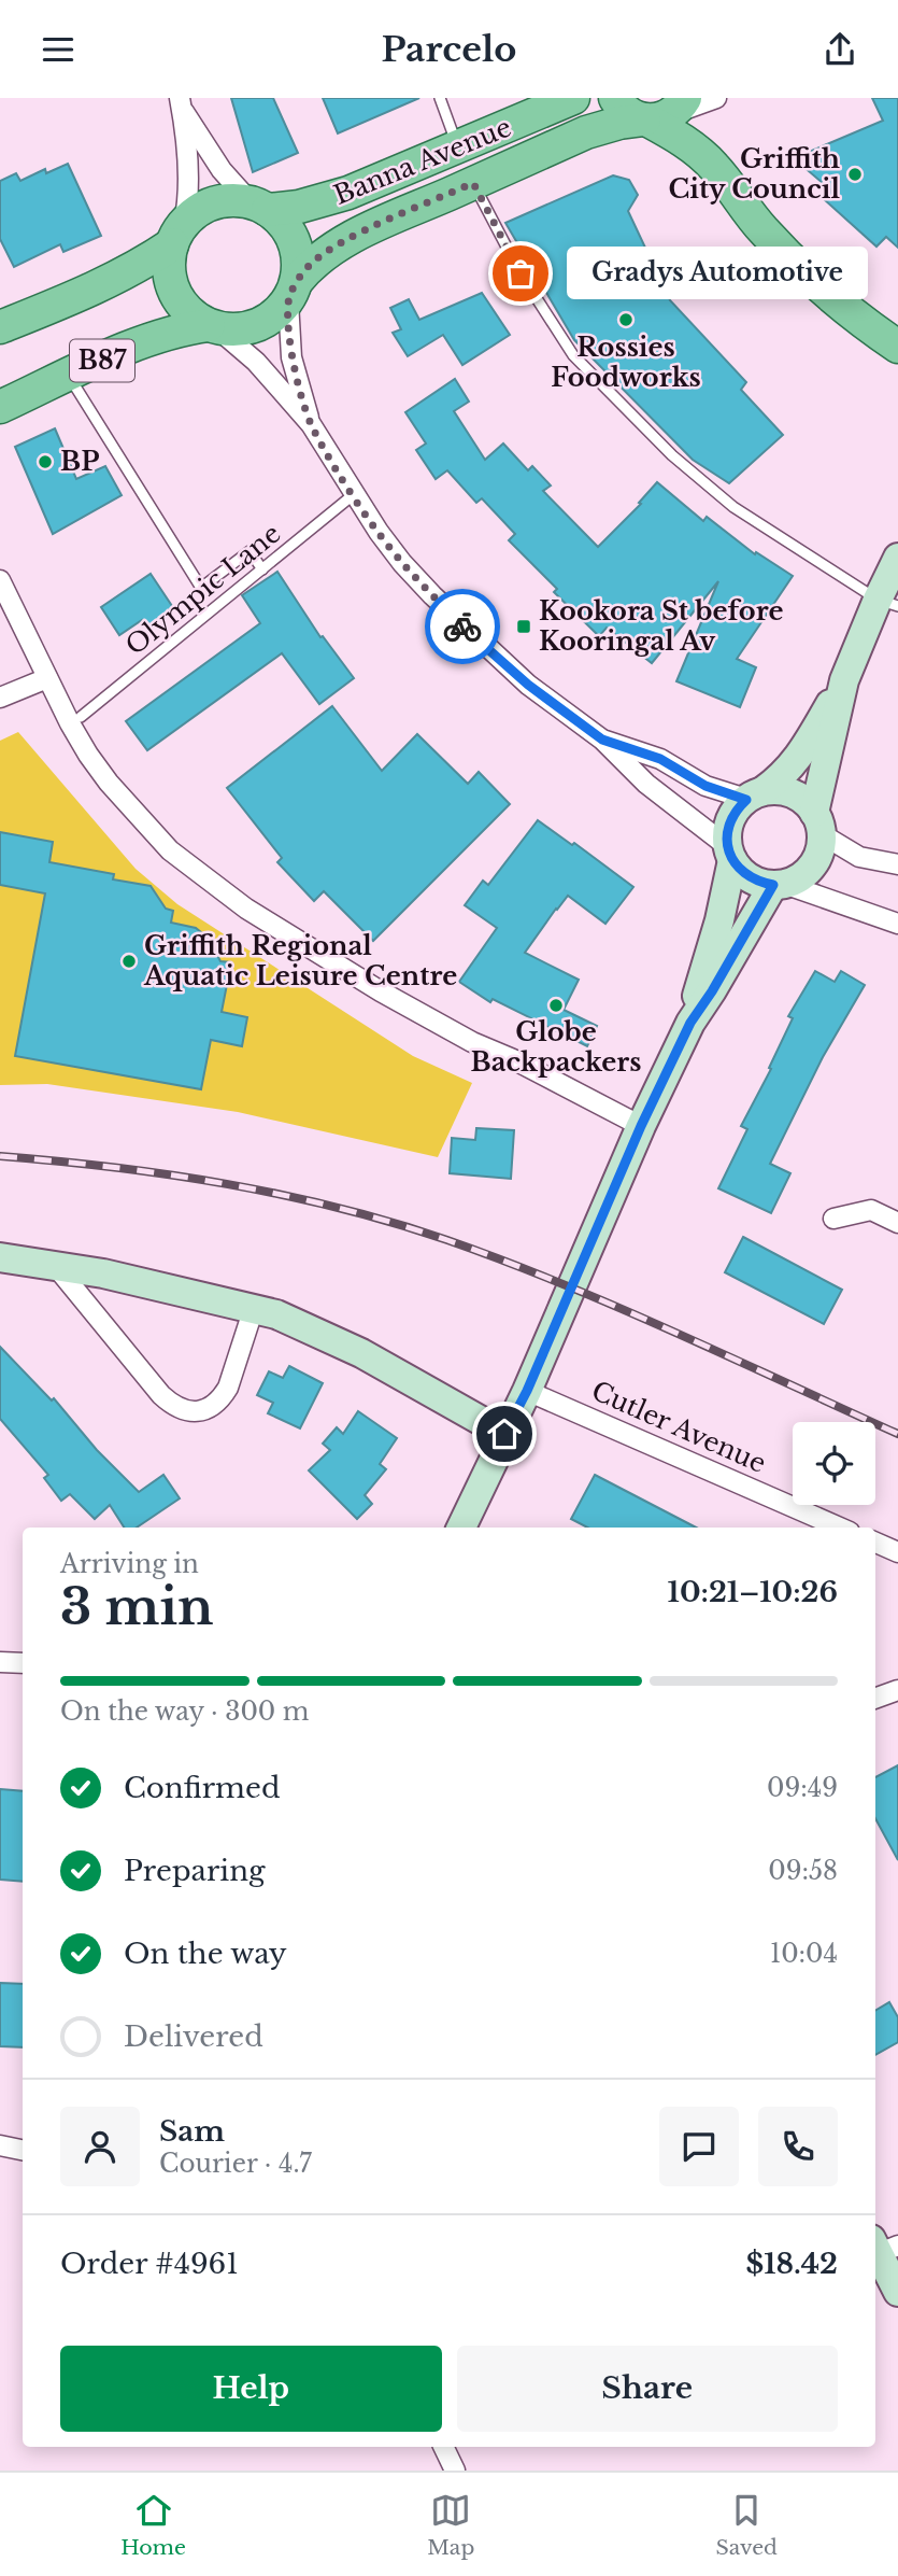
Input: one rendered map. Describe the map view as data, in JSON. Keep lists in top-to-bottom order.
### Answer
{
  "streets": {
    "main road": ["Banna Avenue", "B87"],
    "street": ["Cutler Avenue"],
    "lane": ["Olympic Lane"]
  },
  "crossings": [
    ["Banna Avenue", "B87"]
  ],
  "places": {
    "other": [
      "Griffith City Council",
      "Gradys Automotive",
      "Rossies Foodworks",
      "BP",
      "Griffith Regional Aquatic Leisure Centre",
      "Globe Backpackers"
    ],
    "transit": ["Kookora St before Kooringal Av"]
  },
  "page": {
    "header": "Parcelo",
    "bubble": "Gradys Automotive",
    "heading": ["3 min", "Arriving in", "10:21–10:26"],
    "panel": [
      "Sam",
      "Courier · 4.7",
      "Order #4961",
      "$18.42"
    ],
    "bar": "On the way · 300 m",
    "list": [
      ["Confirmed", "09:49"],
      ["Preparing", "09:58"],
      ["On the way", "10:04"],
      "Delivered"
    ],
    "buttons": ["Help", "Share"],
    "tabs": ["Home", "Map", "Saved"]
  }
}
